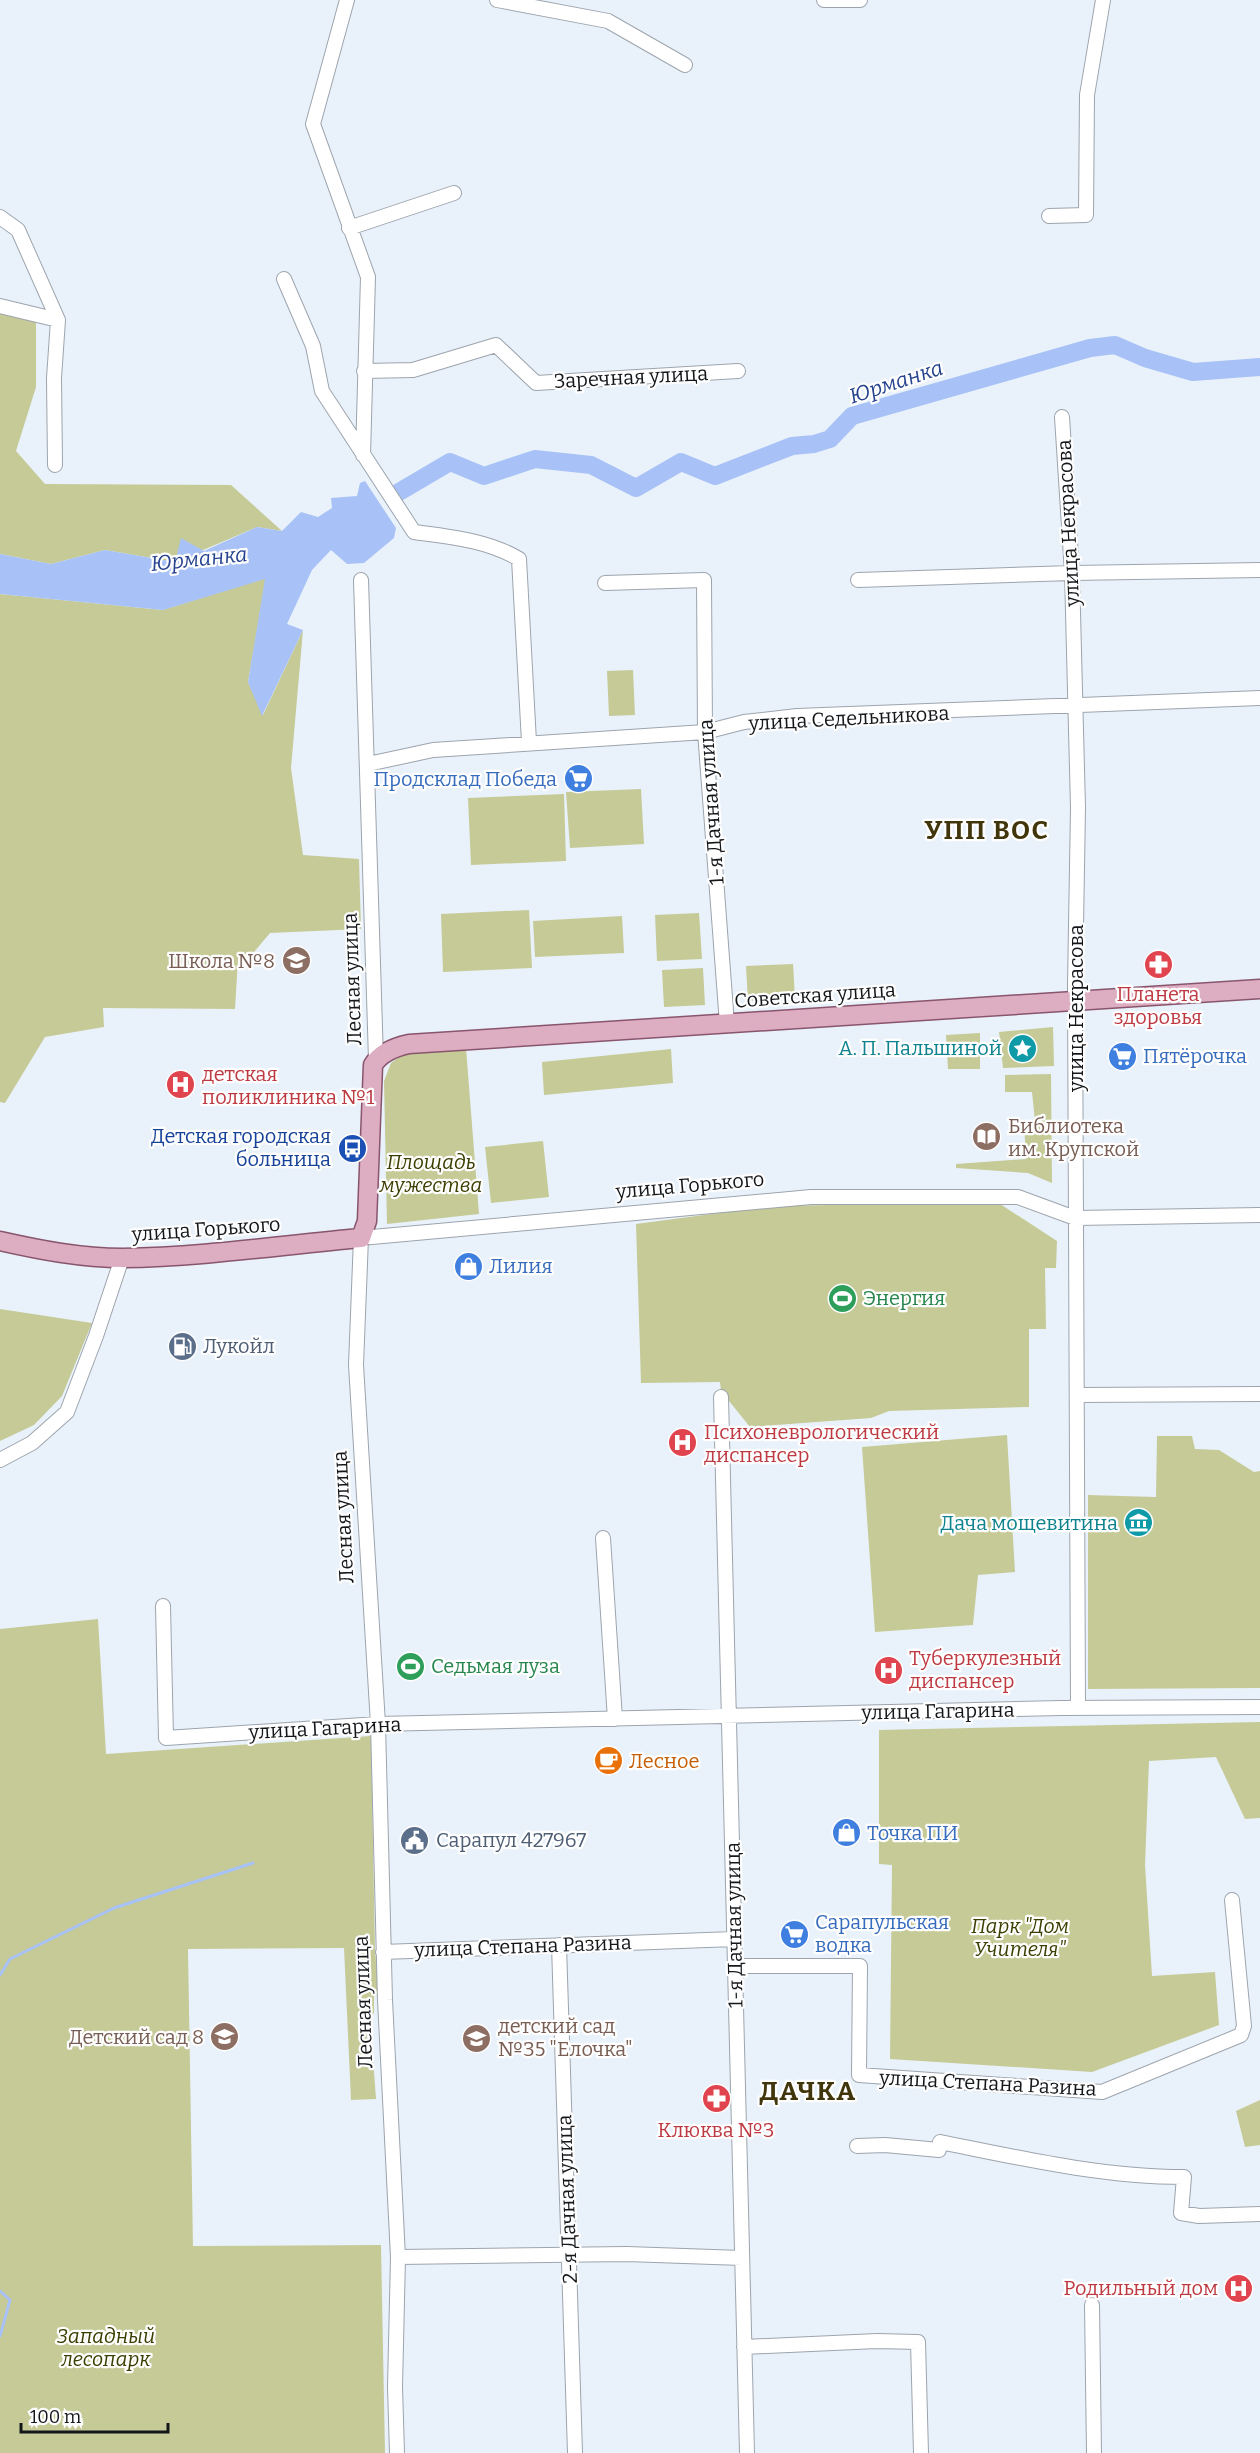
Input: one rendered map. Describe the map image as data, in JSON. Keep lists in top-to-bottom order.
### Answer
{
  "streets": {
    "main road": ["Лесная улица", "Советская улица", "улица Горького"],
    "street": [
      "Заречная улица",
      "улица Некрасова",
      "улица Седельникова",
      "1-я Дачная улица",
      "улица Гагарина",
      "улица Степана Разина",
      "2-я Дачная улица"
    ]
  },
  "crossings": [
    ["улица Некрасова", "улица Седельникова"],
    ["улица Некрасова", "Советская улица"],
    ["улица Некрасова", "улица Горького"],
    ["улица Некрасова", "улица Гагарина"],
    ["улица Седельникова", "1-я Дачная улица"],
    ["улица Седельникова", "Лесная улица"],
    ["1-я Дачная улица", "Советская улица"],
    ["1-я Дачная улица", "улица Гагарина"],
    ["1-я Дачная улица", "улица Степана Разина"],
    ["Лесная улица", "Советская улица"],
    ["Лесная улица", "улица Горького"],
    ["Лесная улица", "улица Гагарина"],
    ["Лесная улица", "улица Степана Разина"],
    ["улица Степана Разина", "2-я Дачная улица"]
  ],
  "districts": ["УПП ВОС", "ДАЧКА"],
  "water": ["Юрманка"],
  "parks": ["Площадь мужества", "Парк \"Дом Учителя\"", "Западный лесопарк"],
  "places": {
    "supermarket": ["Продсклад Победа", "Пятёрочка", "Сарапульская водка"],
    "school or university": ["Школа №8", "Детский сад 8", "детский сад №35 \"Елочка\""],
    "pharmacy": ["Планета здоровья", "Клюква №3"],
    "place": ["А. П. Пальшиной"],
    "hospital": [
      "детская поликлиника №1",
      "Психоневрологический диспансер",
      "Туберкулезный диспансер",
      "Родильный дом"
    ],
    "library": ["Библиотека им. Крупской"],
    "bus stop": ["Детская городская больница"],
    "shop": ["Лилия", "Точка ПИ"],
    "sports": ["Энергия", "Седьмая луза"],
    "fuel station": ["Лукойл"],
    "museum": ["Дача мощевитина"],
    "cafe": ["Лесное"],
    "public building": ["Сарапул 427967"]
  },
  "scale_bar": "100 m"
}
